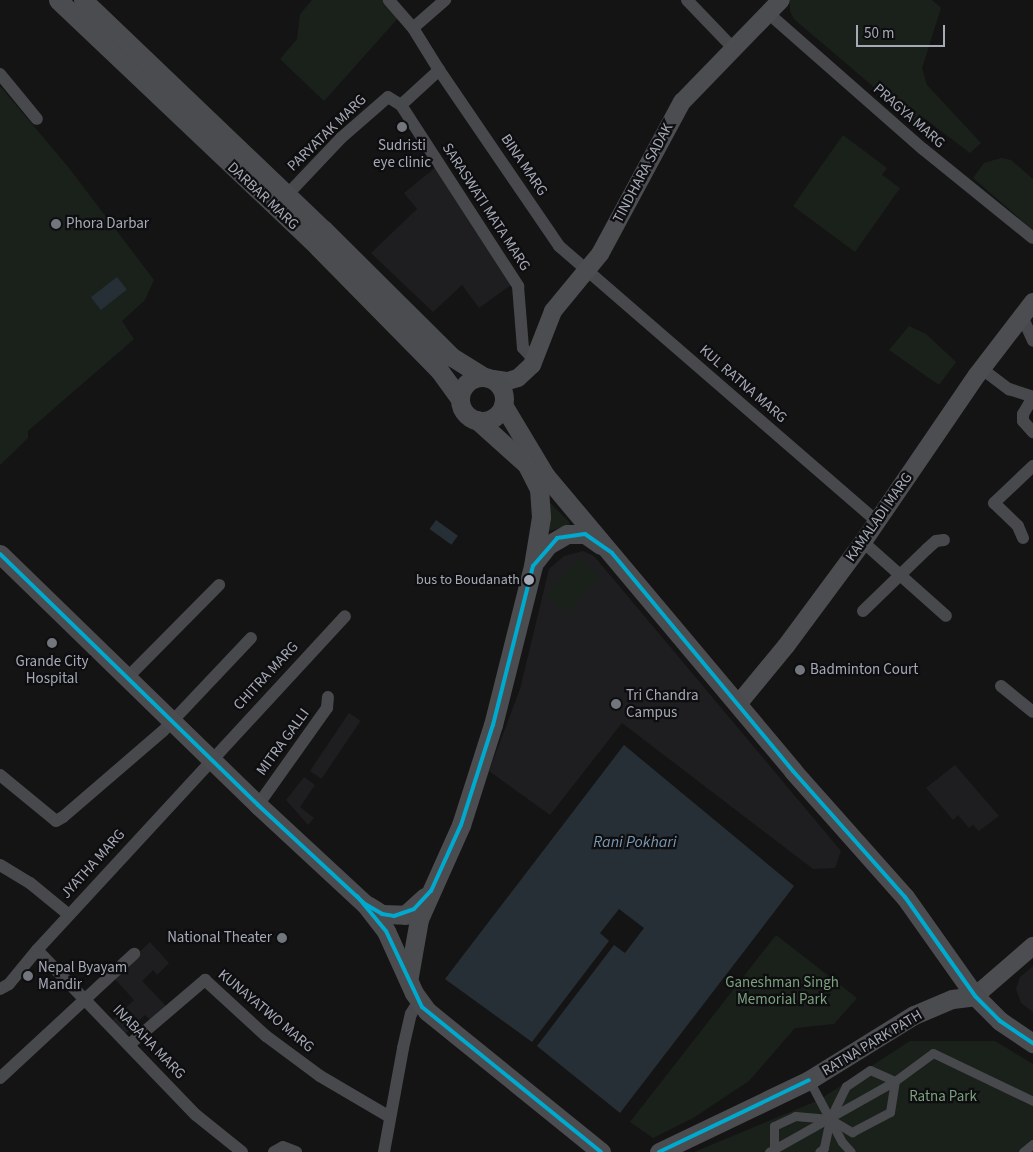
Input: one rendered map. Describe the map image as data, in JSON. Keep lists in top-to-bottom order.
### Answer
{
  "streets": {
    "main road": [
      "TINDHARA SADAK",
      "DARBAR MARG",
      "KAMALADI MARG",
      "RATNA PARK PATH"
    ],
    "street": [
      "PRAGYA MARG",
      "PARYATAK MARG",
      "BINA MARG",
      "SARASWATI MATA MARG",
      "KUL RATNA MARG",
      "CHITRA MARG",
      "MITRA GALLI",
      "JYATHA MARG",
      "KUNAYATWO MARG",
      "INABAHA MARG"
    ]
  },
  "crossings": [
    ["PRAGYA MARG", "TINDHARA SADAK"],
    ["PARYATAK MARG", "DARBAR MARG"],
    ["PARYATAK MARG", "SARASWATI MATA MARG"],
    ["BINA MARG", "TINDHARA SADAK"],
    ["BINA MARG", "KUL RATNA MARG"],
    ["TINDHARA SADAK", "SARASWATI MATA MARG"],
    ["TINDHARA SADAK", "KUL RATNA MARG"],
    ["KUL RATNA MARG", "KAMALADI MARG"],
    ["CHITRA MARG", "JYATHA MARG"],
    ["JYATHA MARG", "INABAHA MARG"],
    ["KUNAYATWO MARG", "INABAHA MARG"]
  ],
  "water": ["Rani Pokhari"],
  "parks": ["Ganeshman Singh Memorial Park", "Ratna Park"],
  "places": [
    "Sudristi eye clinic",
    "Phora Darbar",
    "bus to Boudanath",
    "Grande City Hospital",
    "Badminton Court",
    "Tri Chandra Campus",
    "National Theater",
    "Nepal Byayam Mandir"
  ],
  "scale_bar": "50 m"
}
